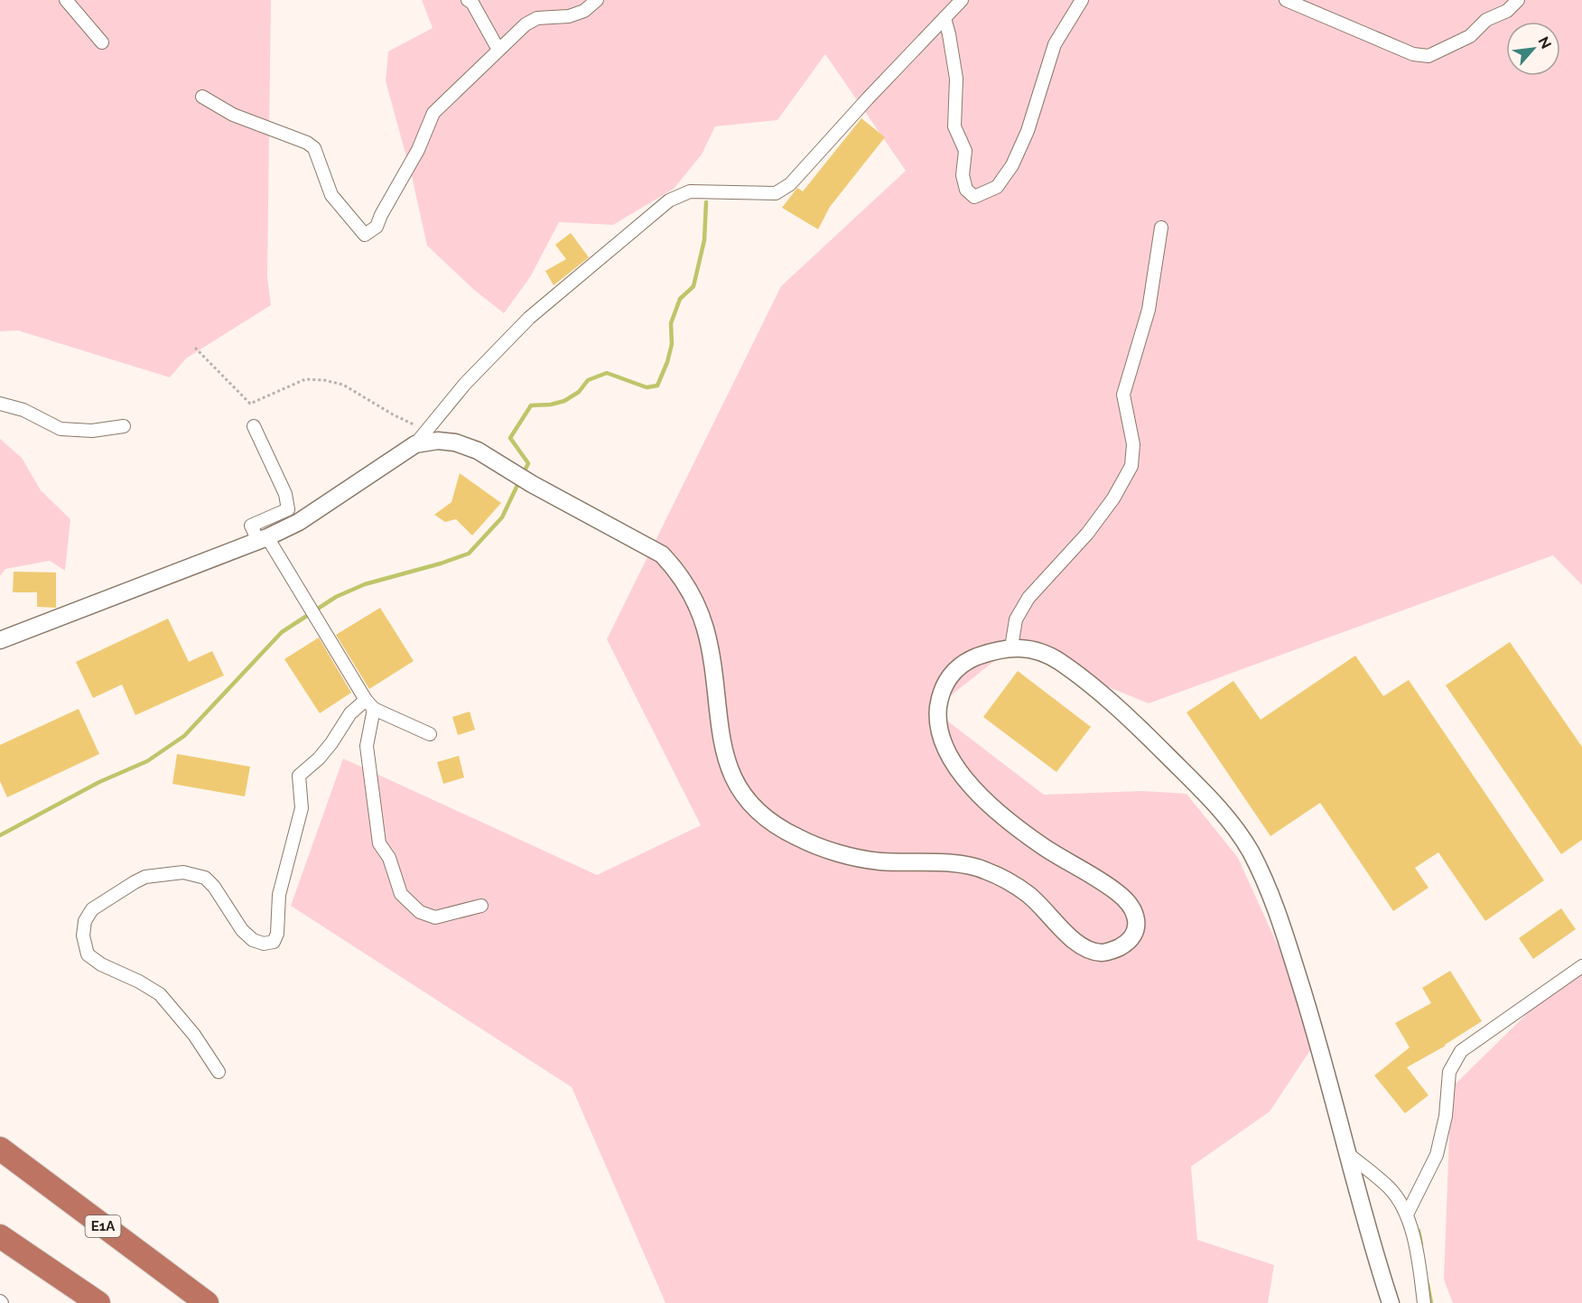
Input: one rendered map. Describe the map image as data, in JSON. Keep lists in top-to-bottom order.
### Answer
{
  "streets": {
    "highway": ["E1A"]
  },
  "north": "top right"
}
